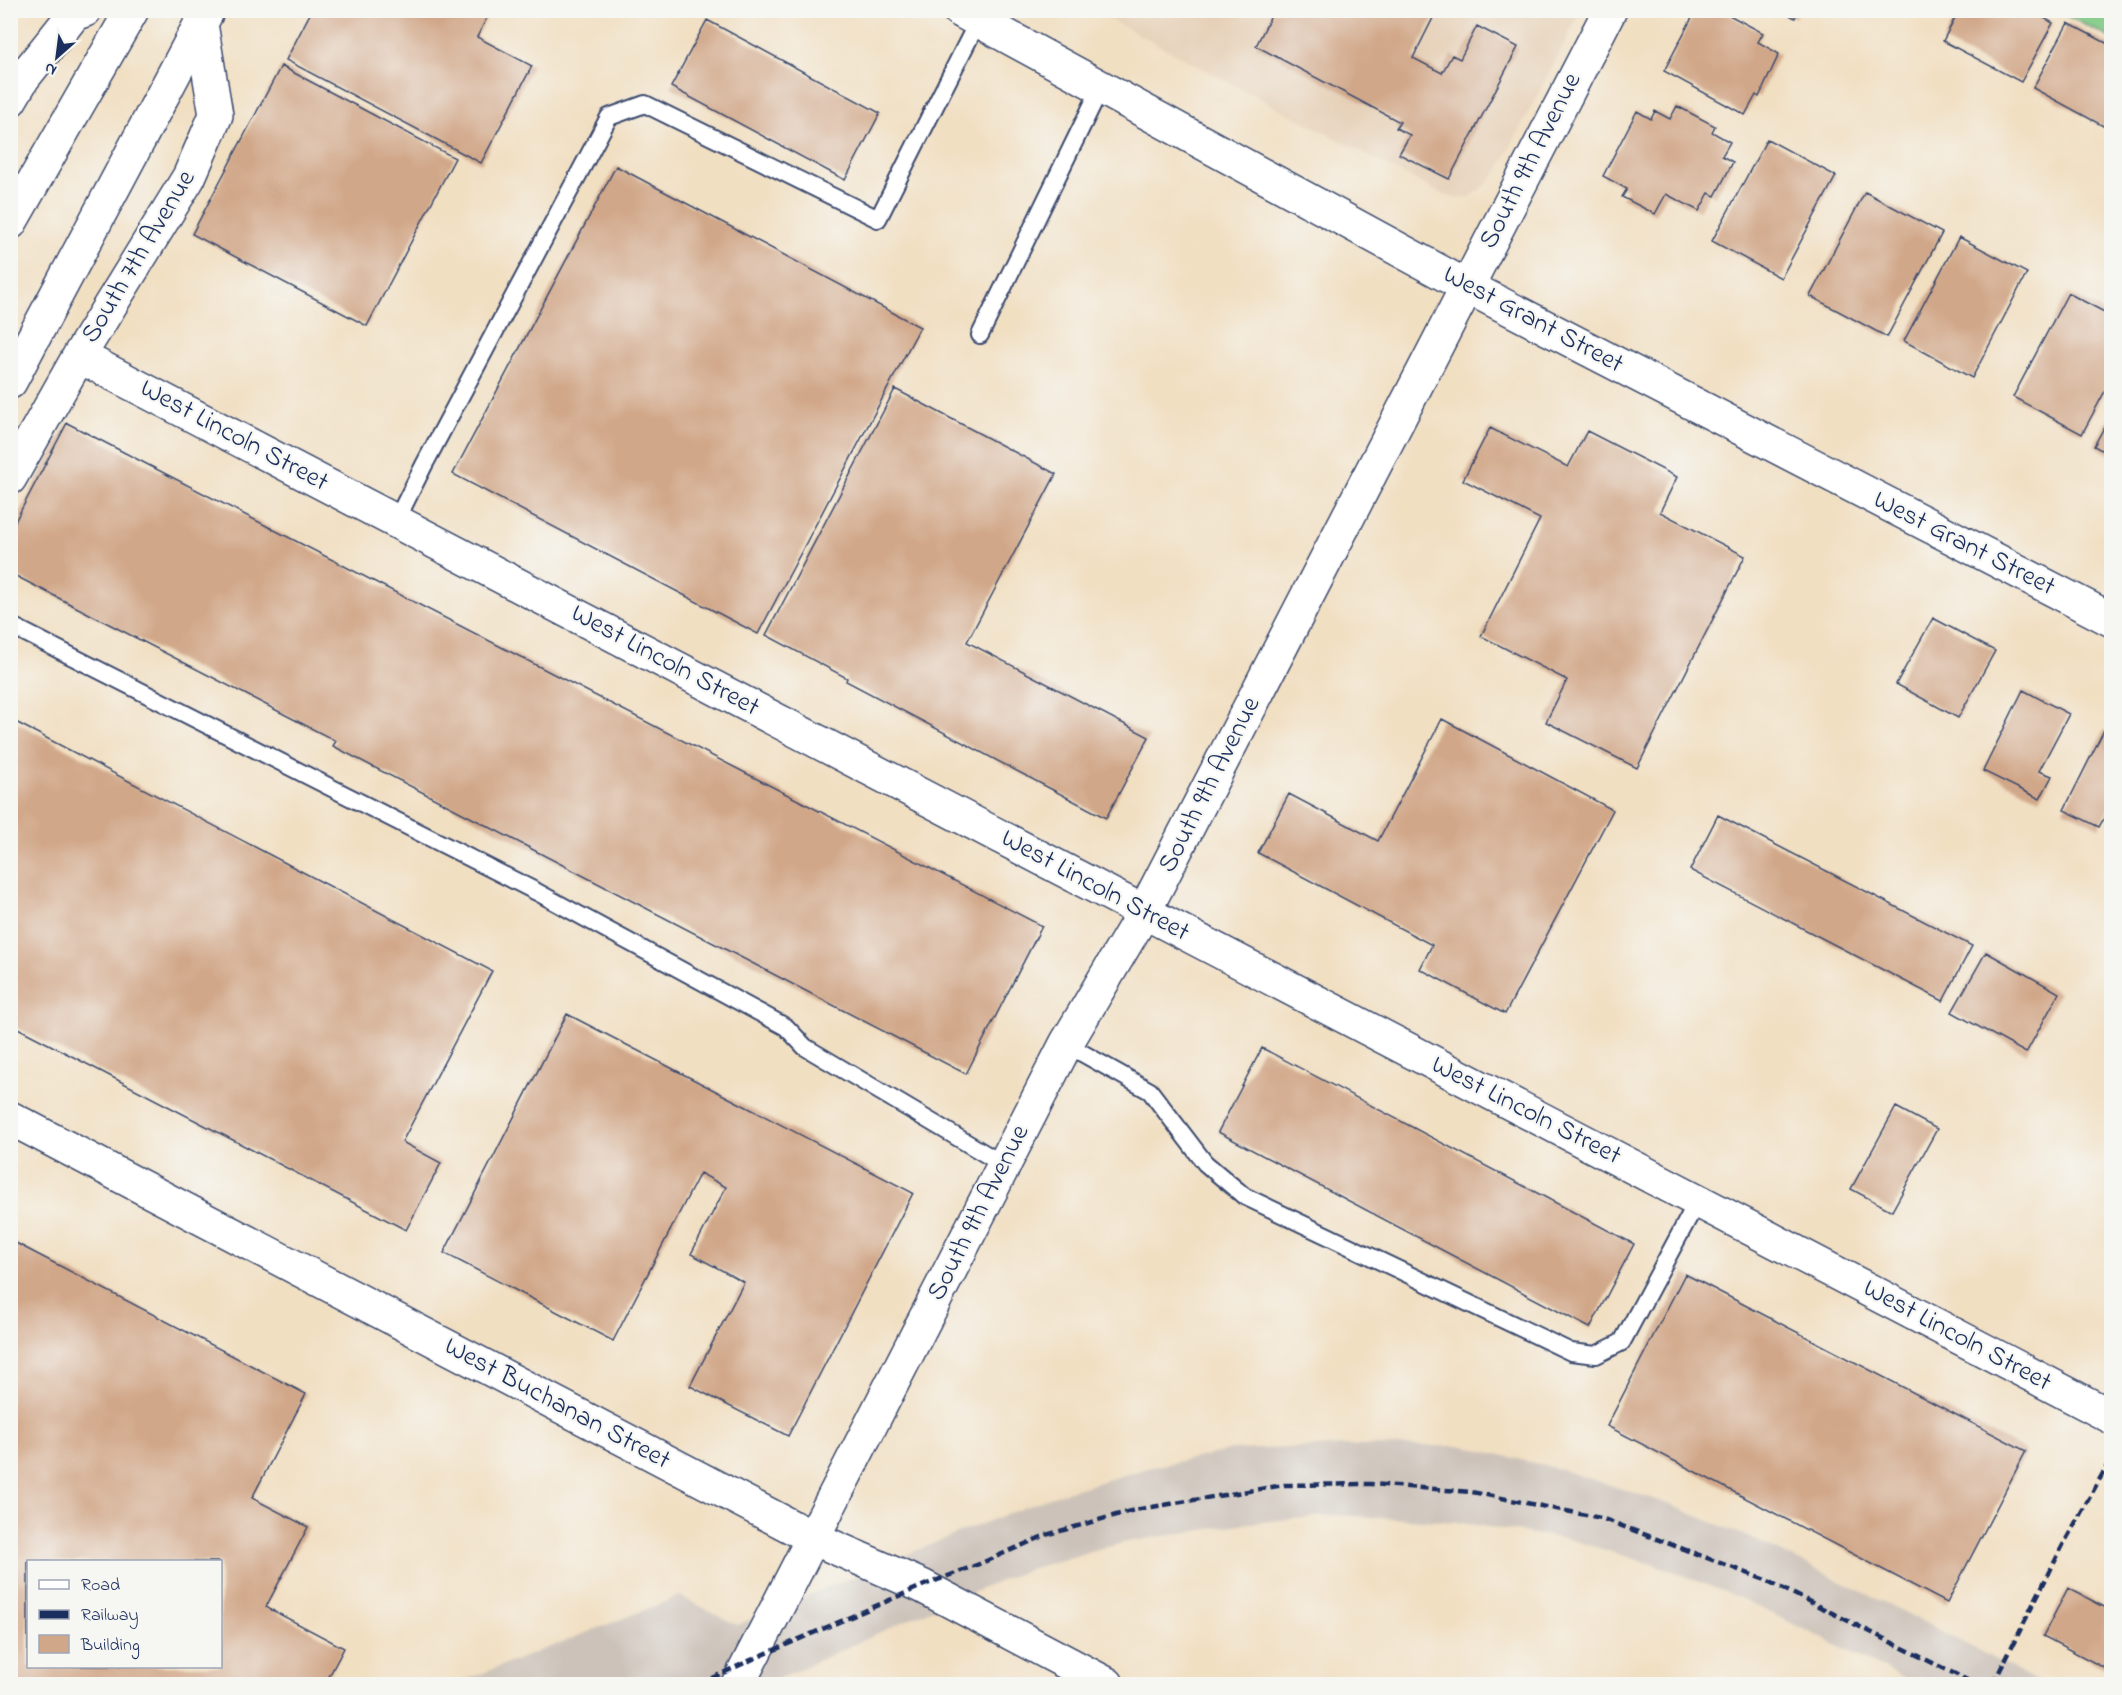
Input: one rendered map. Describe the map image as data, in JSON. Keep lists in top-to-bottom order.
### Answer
{
  "streets": {
    "street": [
      "South 9th Avenue",
      "South 7th Avenue",
      "West Grant Street",
      "West Lincoln Street",
      "West Buchanan Street"
    ]
  },
  "crossings": [
    ["South 9th Avenue", "West Grant Street"],
    ["South 9th Avenue", "West Lincoln Street"],
    ["South 9th Avenue", "West Buchanan Street"],
    ["South 7th Avenue", "West Lincoln Street"]
  ],
  "legend": ["Road", "Railway", "Building"],
  "north": "bottom left"
}
